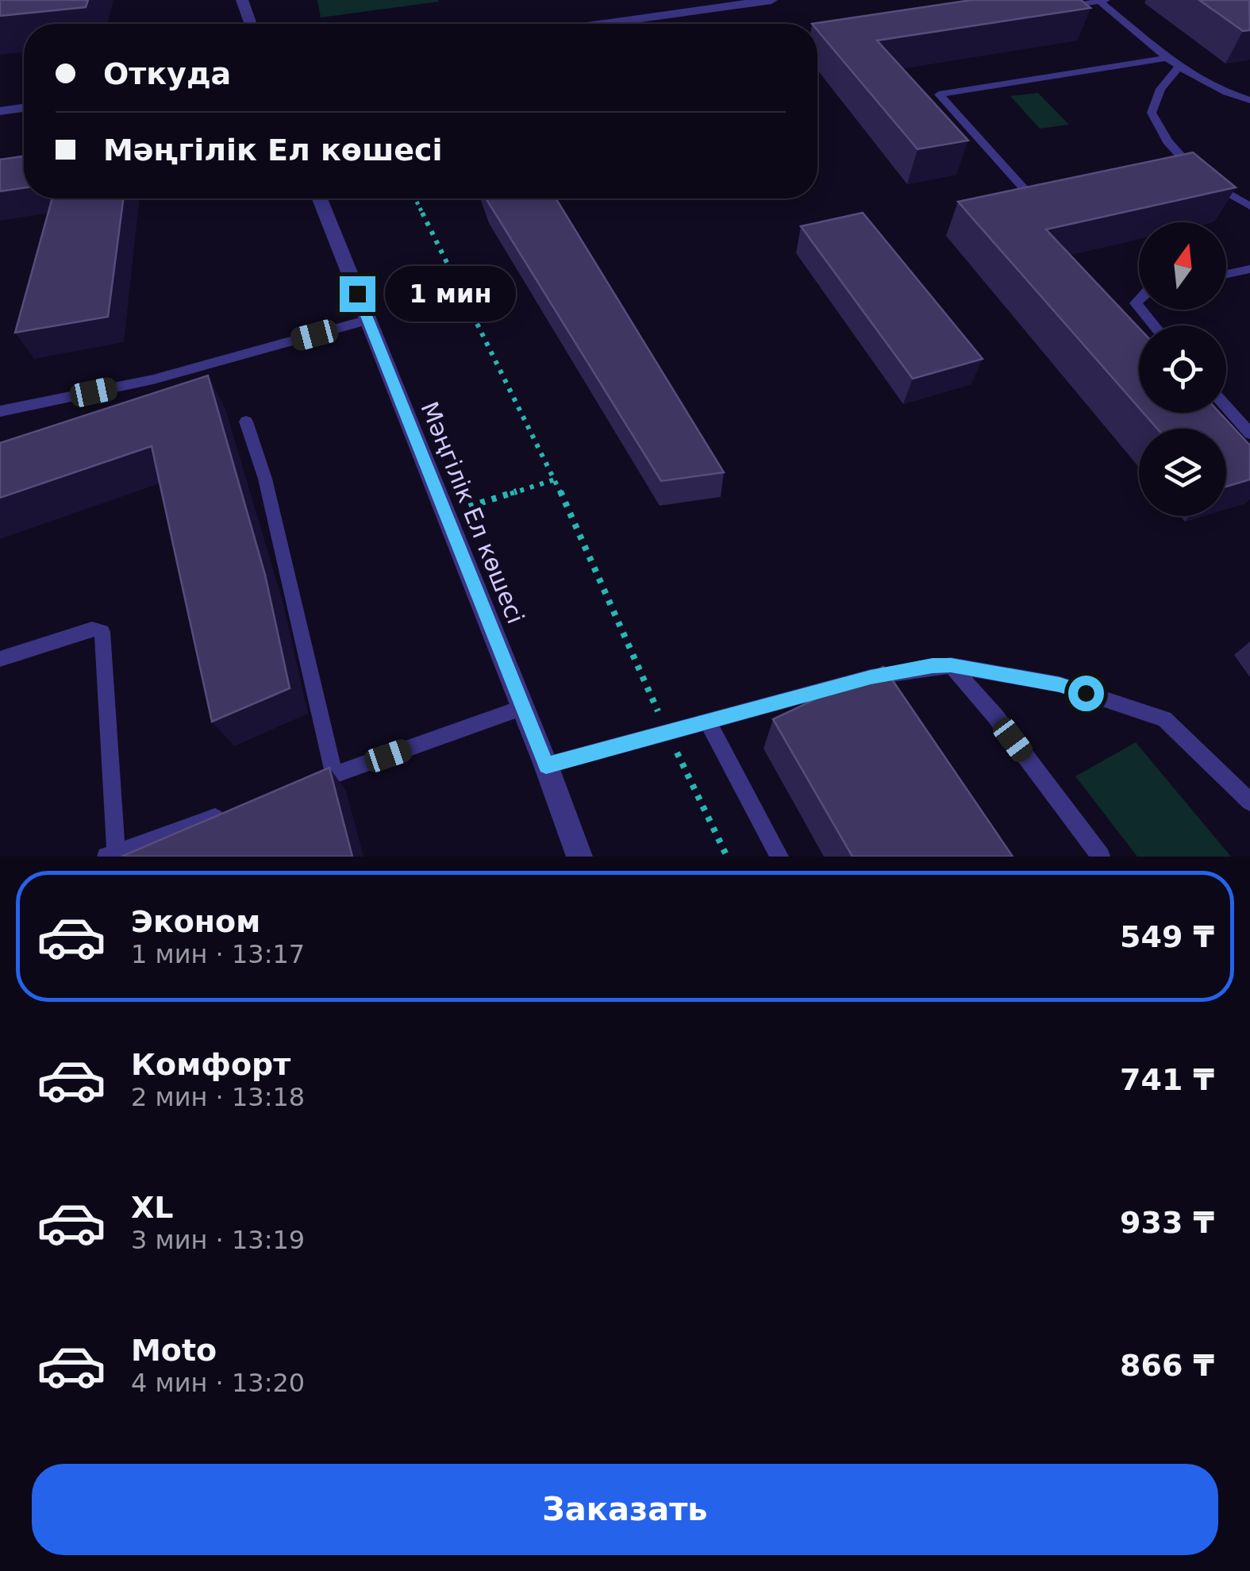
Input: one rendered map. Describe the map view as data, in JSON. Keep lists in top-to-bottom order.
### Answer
{
  "streets": {
    "street": ["Мәңгілік Ел көшесі"]
  },
  "north": "top",
  "page": {
    "banner": ["Откуда", "Мәңгілік Ел көшесі"],
    "bubble": "1 мин",
    "list": [
      {
        "name": "Эконом",
        "note": "1 мин · 13:17",
        "value": "549 ₸"
      },
      {
        "name": "Комфорт",
        "note": "2 мин · 13:18",
        "value": "741 ₸"
      },
      {
        "name": "XL",
        "note": "3 мин · 13:19",
        "value": "933 ₸"
      },
      {
        "name": "Moto",
        "note": "4 мин · 13:20",
        "value": "866 ₸"
      }
    ],
    "buttons": "Заказать"
  }
}
